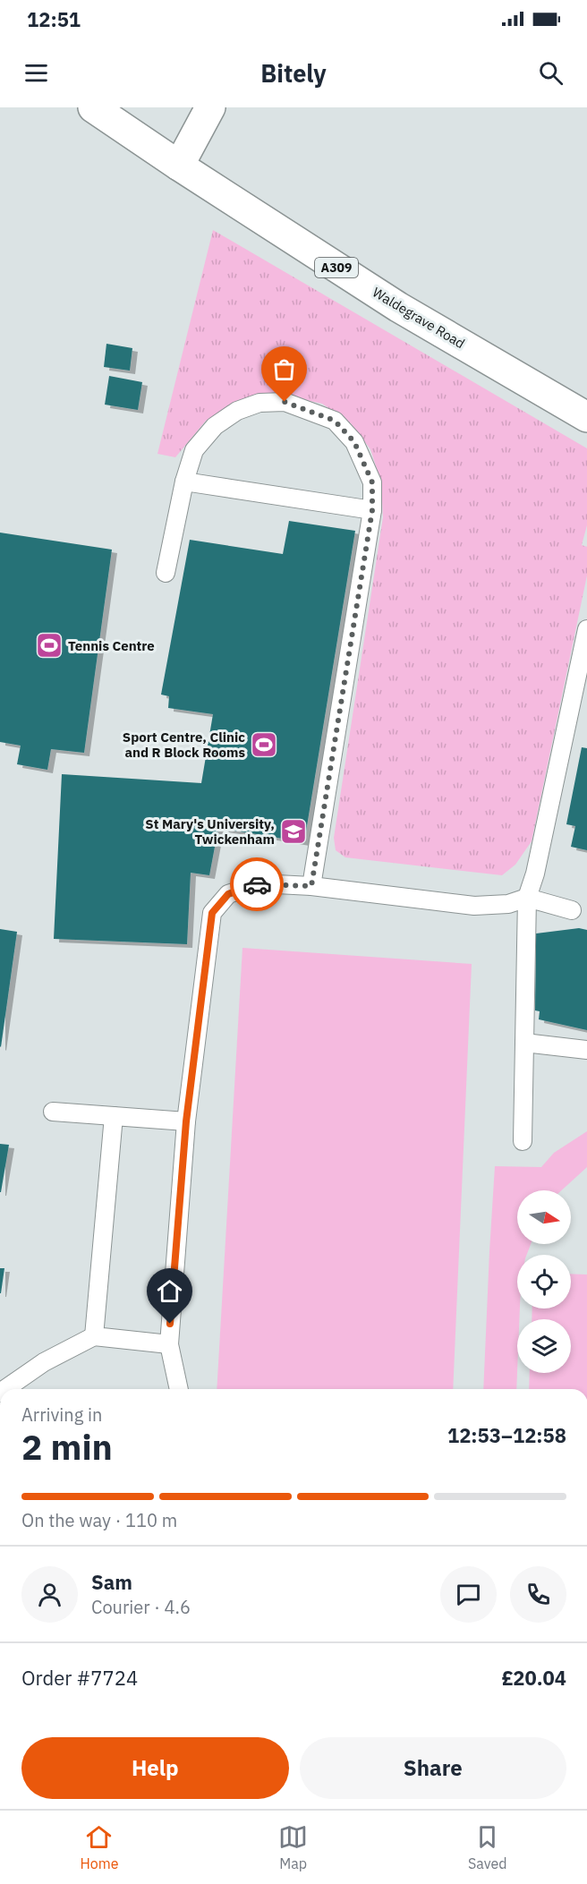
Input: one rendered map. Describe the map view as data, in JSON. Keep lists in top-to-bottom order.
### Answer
{
  "streets": {
    "main road": ["A309", "Waldegrave Road"]
  },
  "places": {
    "sports": ["Tennis Centre", "Sport Centre, Clinic and R Block Rooms"],
    "school or university": ["St Mary's University, Twickenham"]
  },
  "north": "right",
  "page": {
    "status": "12:51",
    "header": "Bitely",
    "heading": ["2 min", "Arriving in", "12:53–12:58"],
    "panel": [
      "Sam",
      "Courier · 4.6",
      "Order #7724",
      "£20.04"
    ],
    "bar": "On the way · 110 m",
    "buttons": ["Help", "Share"],
    "tabs": ["Home", "Map", "Saved"]
  }
}
